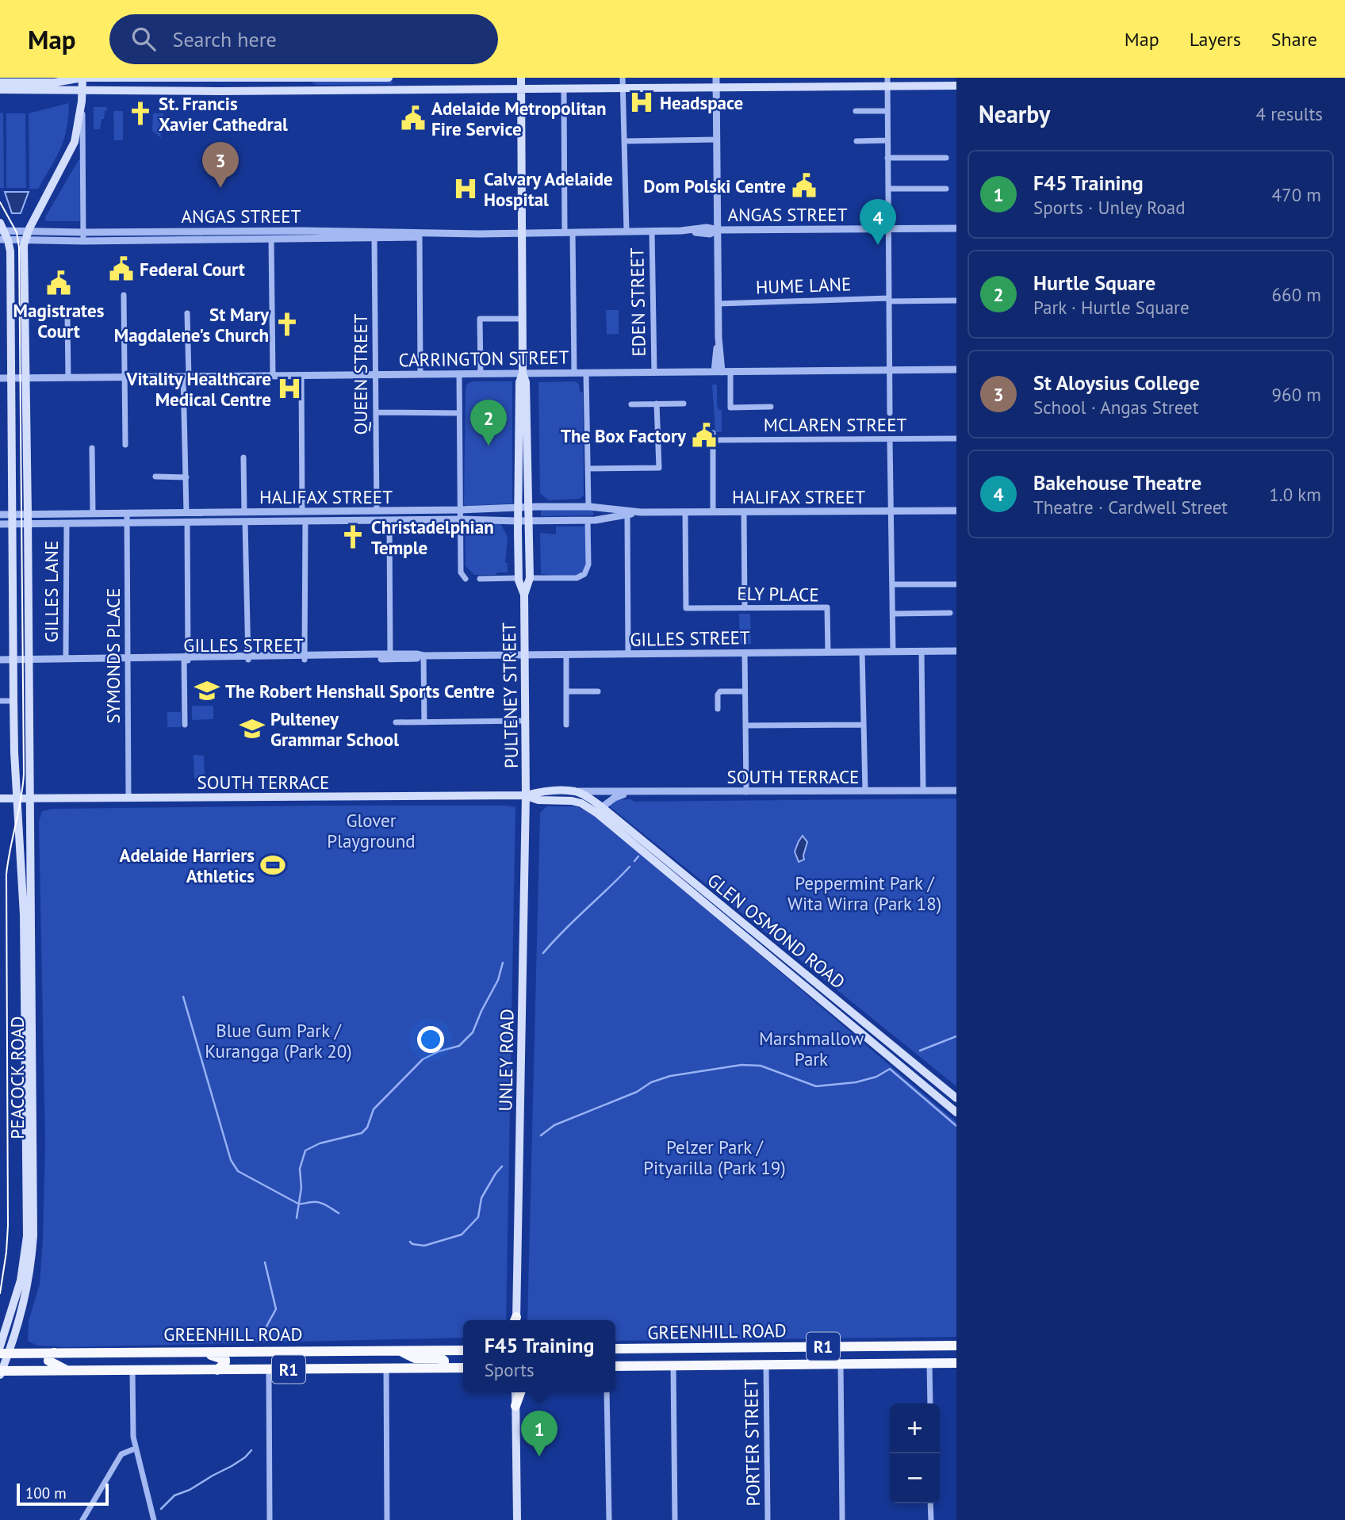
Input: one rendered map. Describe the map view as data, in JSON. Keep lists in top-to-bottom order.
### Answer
{
  "streets": {
    "highway": ["GREENHILL ROAD", "R1"],
    "main road": [
      "PULTENEY STREET",
      "SOUTH TERRACE",
      "GLEN OSMOND ROAD",
      "UNLEY ROAD",
      "PEACOCK ROAD"
    ],
    "street": [
      "ANGAS STREET",
      "HUME LANE",
      "EDEN STREET",
      "CARRINGTON STREET",
      "QUEEN STREET",
      "MCLAREN STREET",
      "HALIFAX STREET",
      "GILLES LANE",
      "ELY PLACE",
      "GILLES STREET",
      "SYMONDS PLACE",
      "PORTER STREET"
    ]
  },
  "crossings": [
    ["ANGAS STREET", "EDEN STREET"],
    ["ANGAS STREET", "QUEEN STREET"],
    ["ANGAS STREET", "PULTENEY STREET"],
    ["ANGAS STREET", "PEACOCK ROAD"],
    ["EDEN STREET", "CARRINGTON STREET"],
    ["CARRINGTON STREET", "QUEEN STREET"],
    ["CARRINGTON STREET", "PULTENEY STREET"],
    ["CARRINGTON STREET", "PEACOCK ROAD"],
    ["QUEEN STREET", "HALIFAX STREET"],
    ["HALIFAX STREET", "GILLES LANE"],
    ["HALIFAX STREET", "ELY PLACE"],
    ["HALIFAX STREET", "SYMONDS PLACE"],
    ["HALIFAX STREET", "PULTENEY STREET"],
    ["HALIFAX STREET", "PEACOCK ROAD"],
    ["GILLES LANE", "GILLES STREET"],
    ["ELY PLACE", "GILLES STREET"],
    ["GILLES STREET", "SYMONDS PLACE"],
    ["GILLES STREET", "PULTENEY STREET"],
    ["GILLES STREET", "PEACOCK ROAD"],
    ["SYMONDS PLACE", "SOUTH TERRACE"],
    ["PULTENEY STREET", "SOUTH TERRACE"],
    ["PULTENEY STREET", "UNLEY ROAD"],
    ["SOUTH TERRACE", "GLEN OSMOND ROAD"],
    ["SOUTH TERRACE", "UNLEY ROAD"],
    ["SOUTH TERRACE", "PEACOCK ROAD"],
    ["PEACOCK ROAD", "GREENHILL ROAD"],
    ["GREENHILL ROAD", "PORTER STREET"]
  ],
  "parks": [
    "Glover Playground",
    "Peppermint Park / Wita Wirra (Park 18)",
    "Blue Gum Park / Kurangga (Park 20)",
    "Marshmallow Park",
    "Pelzer Park / Pityarilla (Park 19)"
  ],
  "places": {
    "hospital": ["Headspace", "Calvary Adelaide Hospital", "Vitality Healthcare Medical Centre"],
    "church": ["St. Francis Xavier Cathedral", "St Mary Magdalene's Church", "Christadelphian Temple"],
    "public building": [
      "Adelaide Metropolitan Fire Service",
      "Dom Polski Centre",
      "Federal Court",
      "Magistrates Court",
      "The Box Factory"
    ],
    "school or university": ["The Robert Henshall Sports Centre", "Pulteney Grammar School"],
    "sports": ["Adelaide Harriers Athletics"]
  },
  "scale_bar": "100 m",
  "page": {
    "header": "Map",
    "search": "Search here",
    "nav": ["Map", "Layers", "Share"],
    "heading": ["Nearby", "4 results"],
    "pins": [
      "3",
      "4",
      "2",
      "1"
    ],
    "list": [
      {
        "mark": "1",
        "name": "F45 Training",
        "note": "Sports · Unley Road",
        "value": "470 m"
      },
      {
        "mark": "2",
        "name": "Hurtle Square",
        "note": "Park · Hurtle Square",
        "value": "660 m"
      },
      {
        "mark": "3",
        "name": "St Aloysius College",
        "note": "School · Angas Street",
        "value": "960 m"
      },
      {
        "mark": "4",
        "name": "Bakehouse Theatre",
        "note": "Theatre · Cardwell Street",
        "value": "1.0 km"
      }
    ],
    "popup": ["F45 Training", "Sports"],
    "map_buttons": ["+", "−"],
    "scale": "100 m"
  }
}
